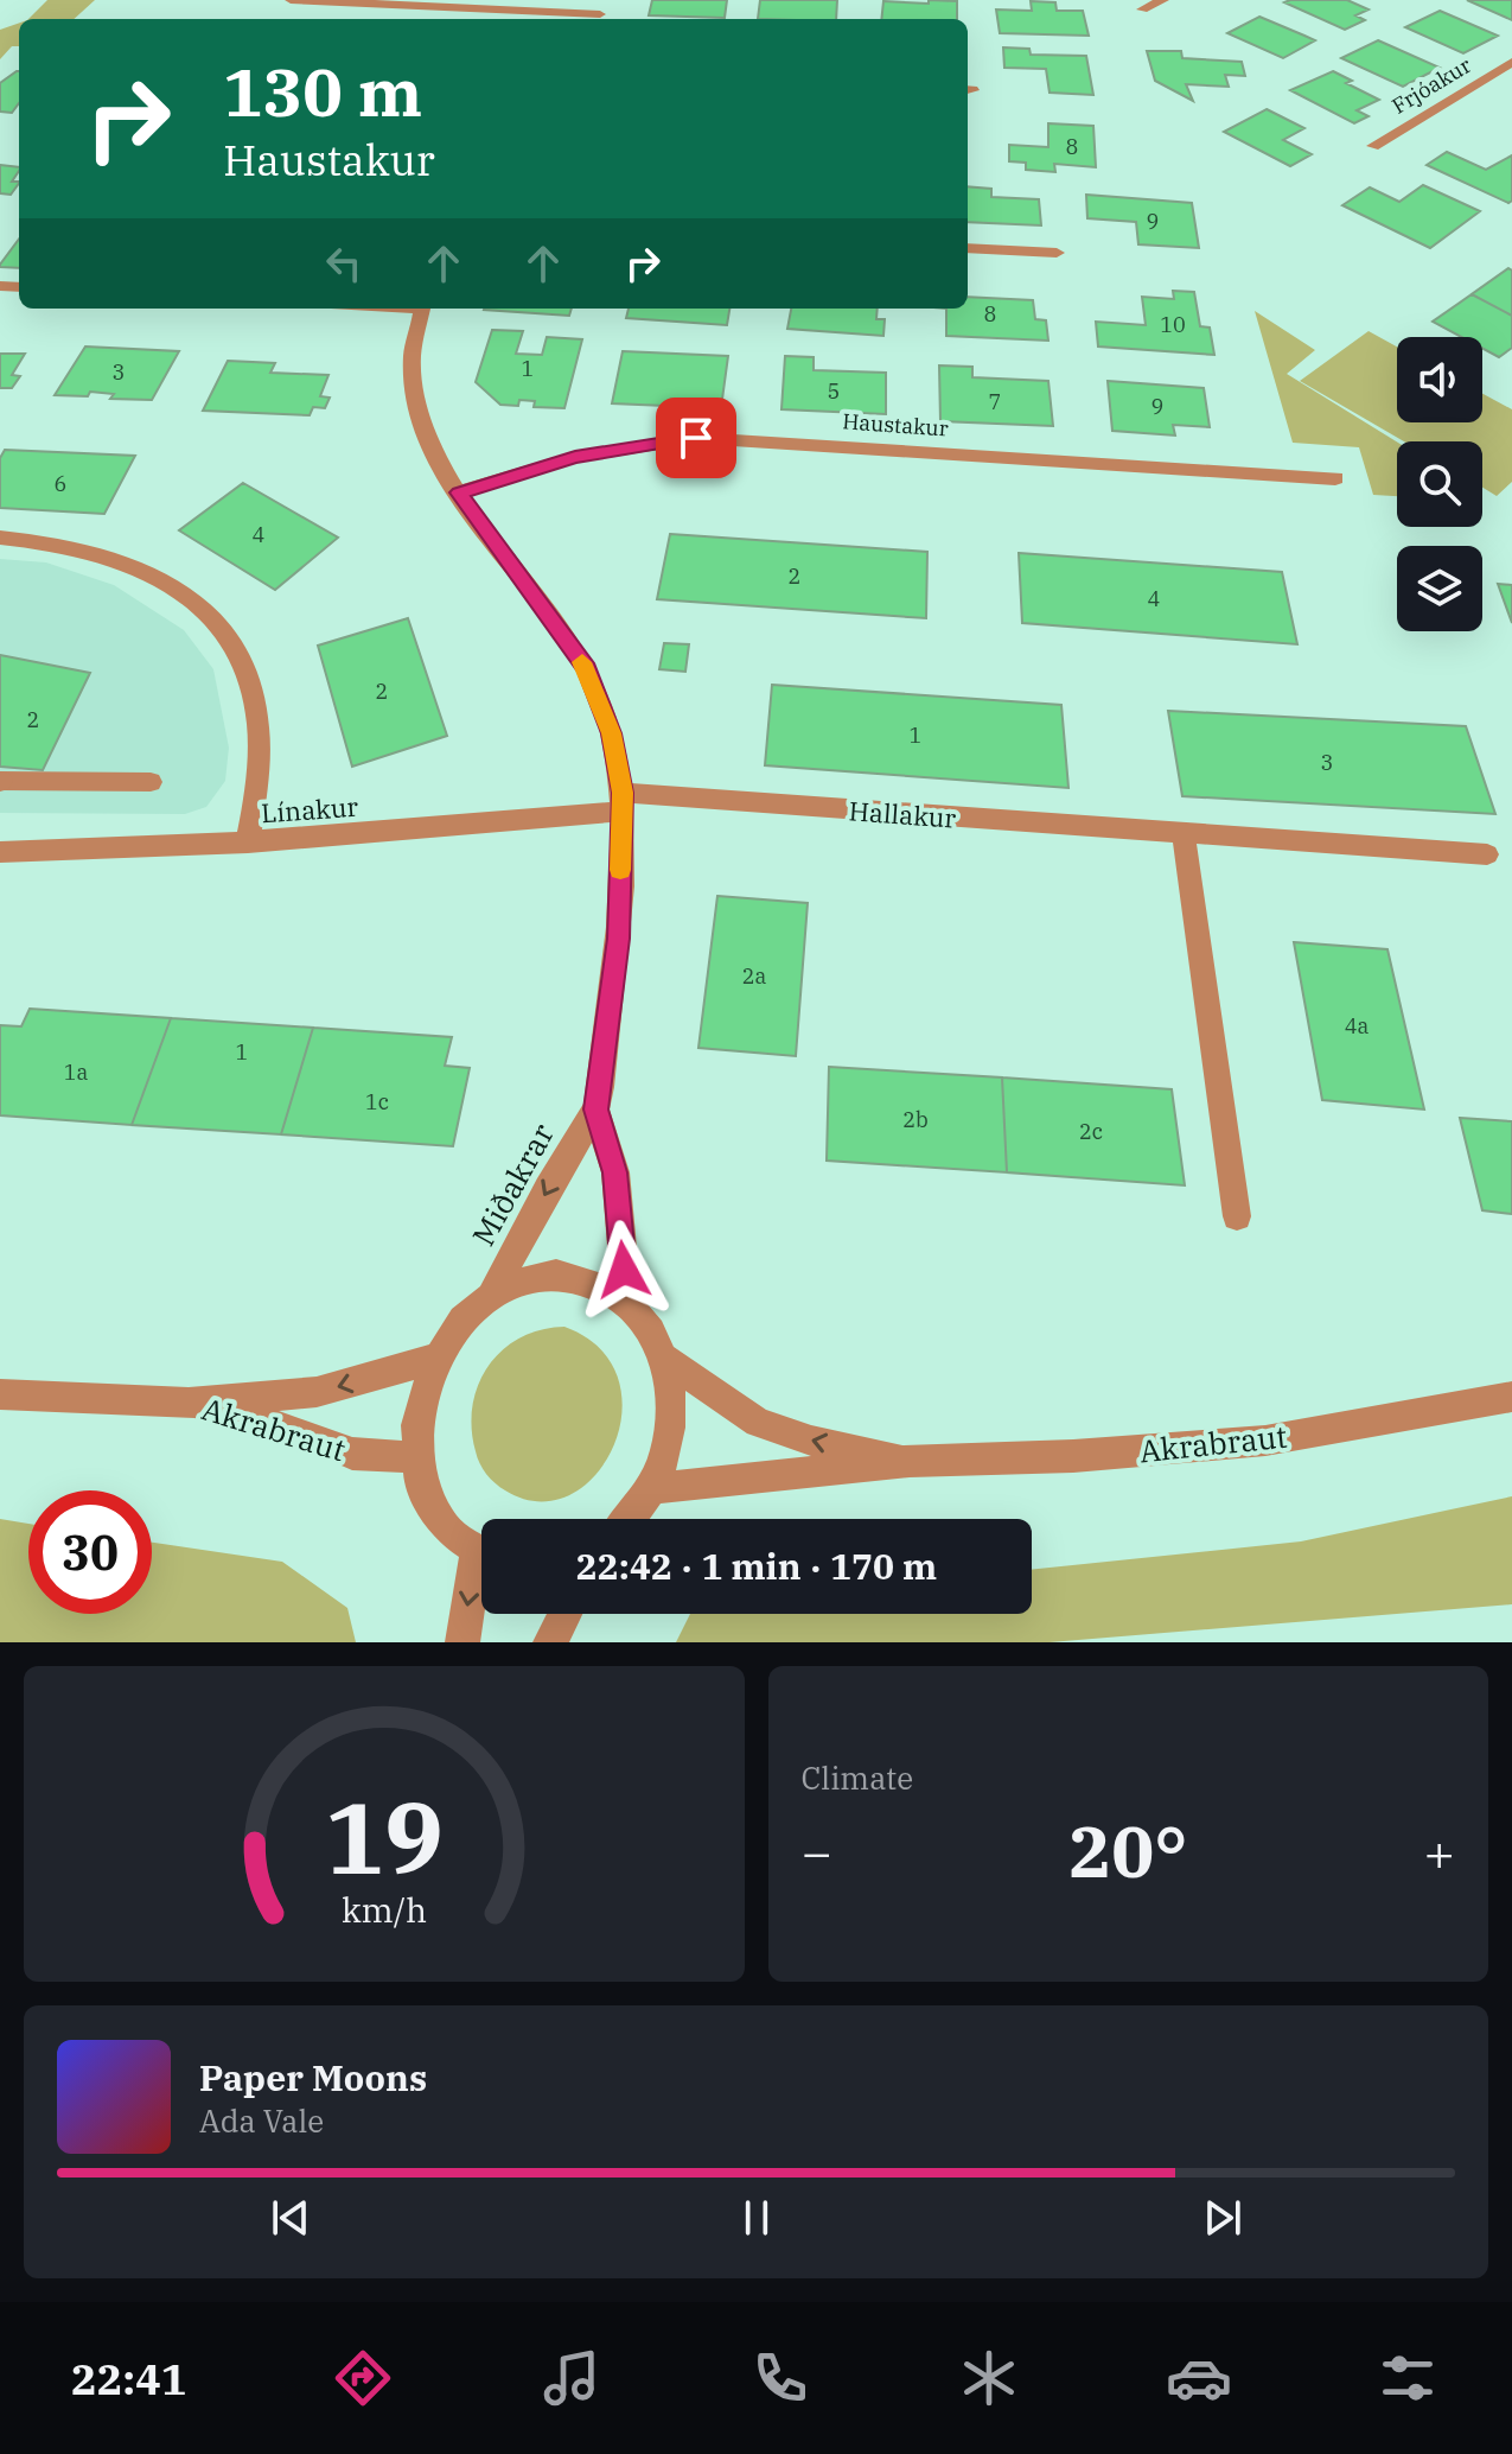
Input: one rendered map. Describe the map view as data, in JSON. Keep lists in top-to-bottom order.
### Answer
{
  "streets": {
    "street": [
      "Frjóakur",
      "Haustakur",
      "Línakur",
      "Hallakur",
      "Miðakrar",
      "Akrabraut"
    ]
  },
  "crossings": [
    ["Haustakur", "Miðakrar"],
    ["Línakur", "Hallakur"],
    ["Línakur", "Miðakrar"],
    ["Hallakur", "Miðakrar"]
  ],
  "house_numbers": [
    "8",
    "9",
    "8",
    "10",
    "1",
    "3",
    "5",
    "7",
    "9",
    "6",
    "4",
    "2",
    "4",
    "2",
    "2",
    "1",
    "3",
    "2a",
    "4a",
    "1",
    "1a",
    "1c",
    "2b",
    "2c"
  ],
  "page": {
    "turn": ["130 m", "Haustakur"],
    "limit": "30",
    "trip": "22:42 · 1 min · 170 m",
    "tile": "Climate",
    "heat": ["−", "20°", "+"],
    "song": ["Paper Moons", "Ada Vale"],
    "tabs": "22:41",
    "gauge": ["19", "km/h"]
  }
}
